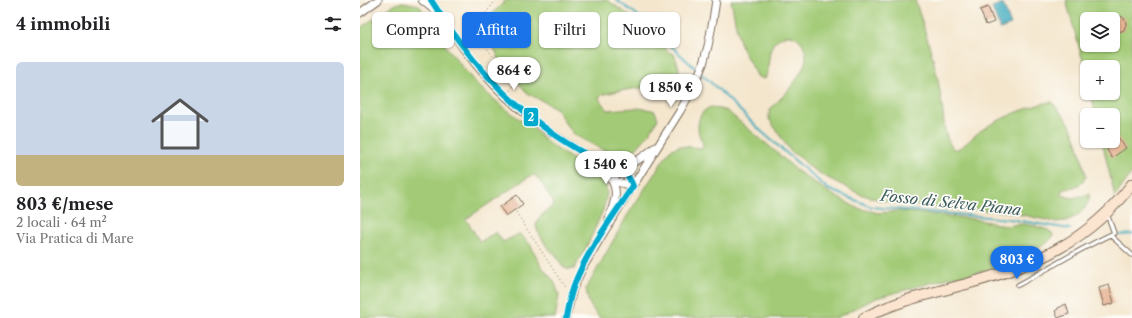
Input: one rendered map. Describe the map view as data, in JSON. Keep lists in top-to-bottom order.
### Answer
{
  "water": ["Fosso di Selva Piana"],
  "lines": ["transit line 2"],
  "page": {
    "heading": "4 immobili",
    "map_buttons": ["+", "−"],
    "chip": [
      "Compra",
      "Affitta",
      "Filtri",
      "Nuovo"
    ],
    "list": [
      {
        "name": "803 €/mese",
        "note": "2 locali · 64 m² · Via Pratica di Mare"
      }
    ],
    "price": [
      "864 €",
      "1 850 €",
      "1 540 €",
      "803 €"
    ]
  }
}
